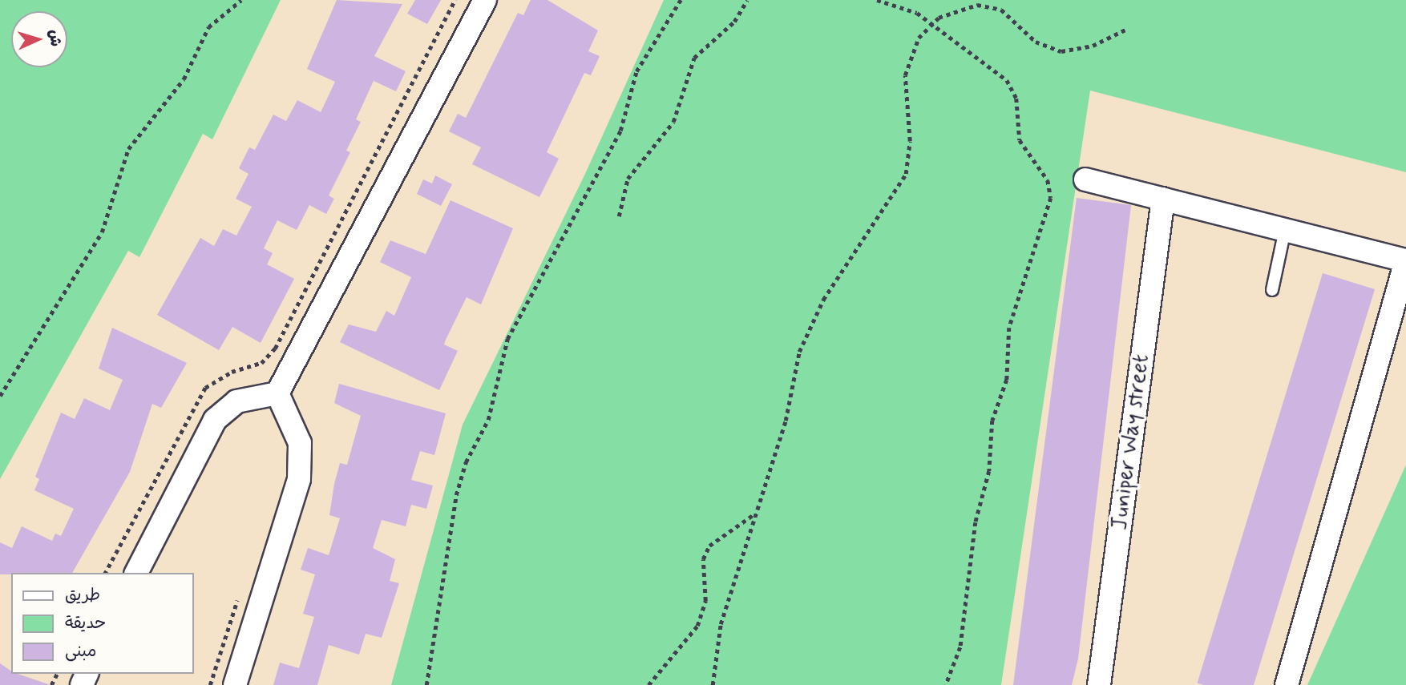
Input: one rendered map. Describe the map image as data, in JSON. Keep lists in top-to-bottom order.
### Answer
{
  "streets": {
    "street": ["Juniper Way street"]
  },
  "legend": ["طريق", "حديقة", "مبنى"],
  "north": "right"
}
